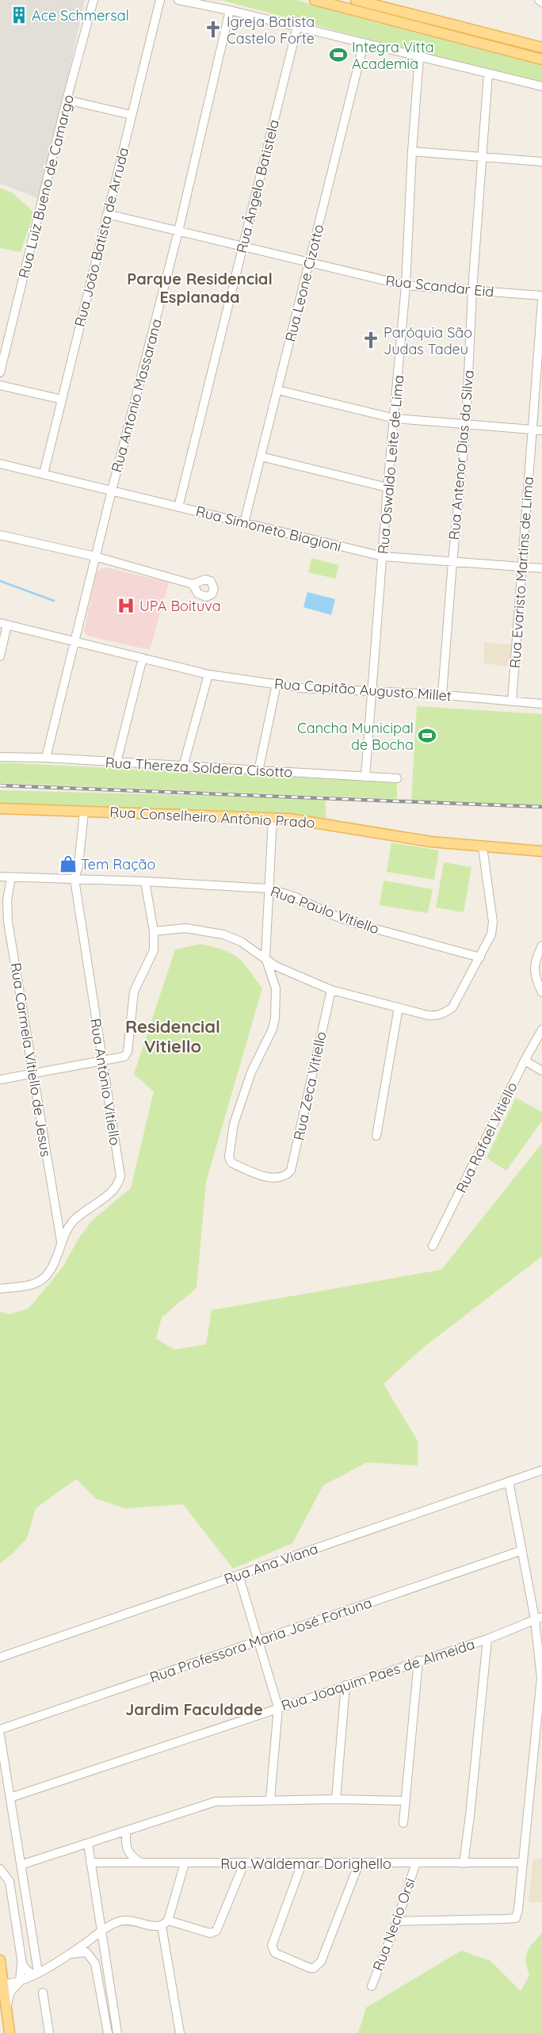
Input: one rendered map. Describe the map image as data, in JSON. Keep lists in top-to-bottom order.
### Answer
{
  "streets": {
    "main road": ["Rua Conselheiro Antônio Prado"],
    "street": [
      "Rua Luiz Bueno de Camargo",
      "Rua Ângelo Batistela",
      "Rua João Batista de Arruda",
      "Rua Leone Cizotto",
      "Rua Scandar Eid",
      "Rua Antonio Massarana",
      "Rua Antenor Dias da Silva",
      "Rua Oswaldo Leite de Lima",
      "Rua Simoneto Biagioni",
      "Rua Evaristo Martins de Lima",
      "Rua Capitão Augusto Millet",
      "Rua Thereza Soldera Cisotto",
      "Rua Paulo Vitiello",
      "Rua Carmela Vitiello de Jesus",
      "Rua Antônio Vitiello",
      "Rua Zeca Vitiello",
      "Rua Rafael Vitiello",
      "Rua Ana Viana",
      "Rua Professora Maria José Fortuna",
      "Rua Joaquim Paes de Almeida",
      "Rua Waldemar Dorighello",
      "Rua Necio Orsi"
    ]
  },
  "crossings": [
    ["Rua Ângelo Batistela", "Rua Scandar Eid"],
    ["Rua Ângelo Batistela", "Rua Simoneto Biagioni"],
    ["Rua João Batista de Arruda", "Rua Scandar Eid"],
    ["Rua João Batista de Arruda", "Rua Simoneto Biagioni"],
    ["Rua Leone Cizotto", "Rua Scandar Eid"],
    ["Rua Leone Cizotto", "Rua Simoneto Biagioni"],
    ["Rua Scandar Eid", "Rua Antonio Massarana"],
    ["Rua Scandar Eid", "Rua Antenor Dias da Silva"],
    ["Rua Scandar Eid", "Rua Oswaldo Leite de Lima"],
    ["Rua Antonio Massarana", "Rua Simoneto Biagioni"],
    ["Rua Antonio Massarana", "Rua Capitão Augusto Millet"],
    ["Rua Antonio Massarana", "Rua Thereza Soldera Cisotto"],
    ["Rua Antenor Dias da Silva", "Rua Simoneto Biagioni"],
    ["Rua Antenor Dias da Silva", "Rua Capitão Augusto Millet"],
    ["Rua Oswaldo Leite de Lima", "Rua Simoneto Biagioni"],
    ["Rua Oswaldo Leite de Lima", "Rua Capitão Augusto Millet"],
    ["Rua Oswaldo Leite de Lima", "Rua Thereza Soldera Cisotto"],
    ["Rua Simoneto Biagioni", "Rua Evaristo Martins de Lima"],
    ["Rua Evaristo Martins de Lima", "Rua Capitão Augusto Millet"],
    ["Rua Conselheiro Antônio Prado", "Rua Antônio Vitiello"],
    ["Rua Paulo Vitiello", "Rua Carmela Vitiello de Jesus"],
    ["Rua Paulo Vitiello", "Rua Antônio Vitiello"],
    ["Rua Carmela Vitiello de Jesus", "Rua Antônio Vitiello"],
    ["Rua Waldemar Dorighello", "Rua Necio Orsi"]
  ],
  "districts": ["Parque Residencial Esplanada", "Residencial Vitiello", "Jardim Faculdade"],
  "places": {
    "building": ["Ace Schmersal"],
    "church": ["Igreja Batista Castelo Forte", "Paróquia São Judas Tadeu"],
    "sports": ["Integra Vitta Academia", "Cancha Municipal de Bocha"],
    "hospital": ["UPA Boituva"],
    "shop": ["Tem Ração"]
  }
}
